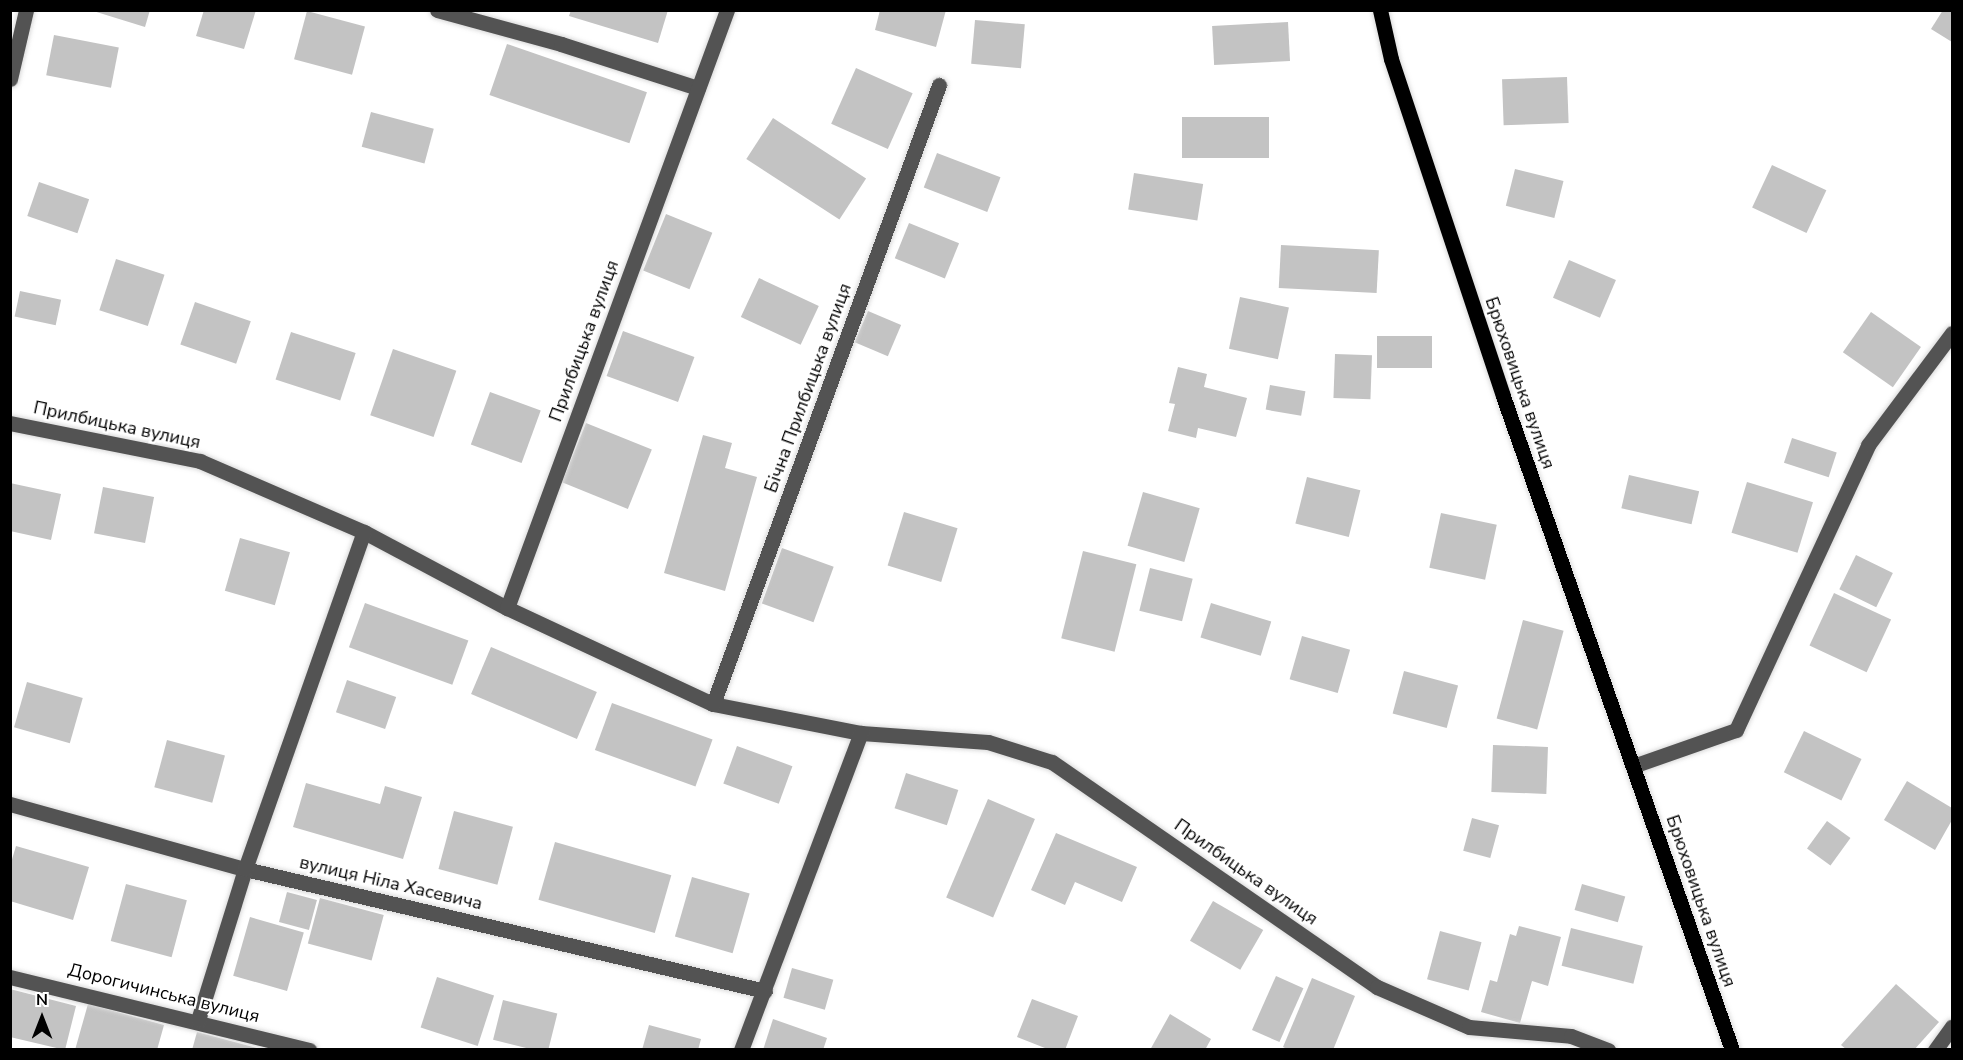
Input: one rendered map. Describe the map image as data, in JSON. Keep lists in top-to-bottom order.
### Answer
{
  "streets": {
    "main road": ["Брюховицька вулиця"],
    "street": [
      "Прилбицька вулиця",
      "Бічна Прилбицька вулиця",
      "вулиця Ніла Хасевича",
      "Дорогичинська вулиця"
    ]
  },
  "crossings": [
    ["Прилбицька вулиця", "Бічна Прилбицька вулиця"]
  ],
  "north": "top"
}
